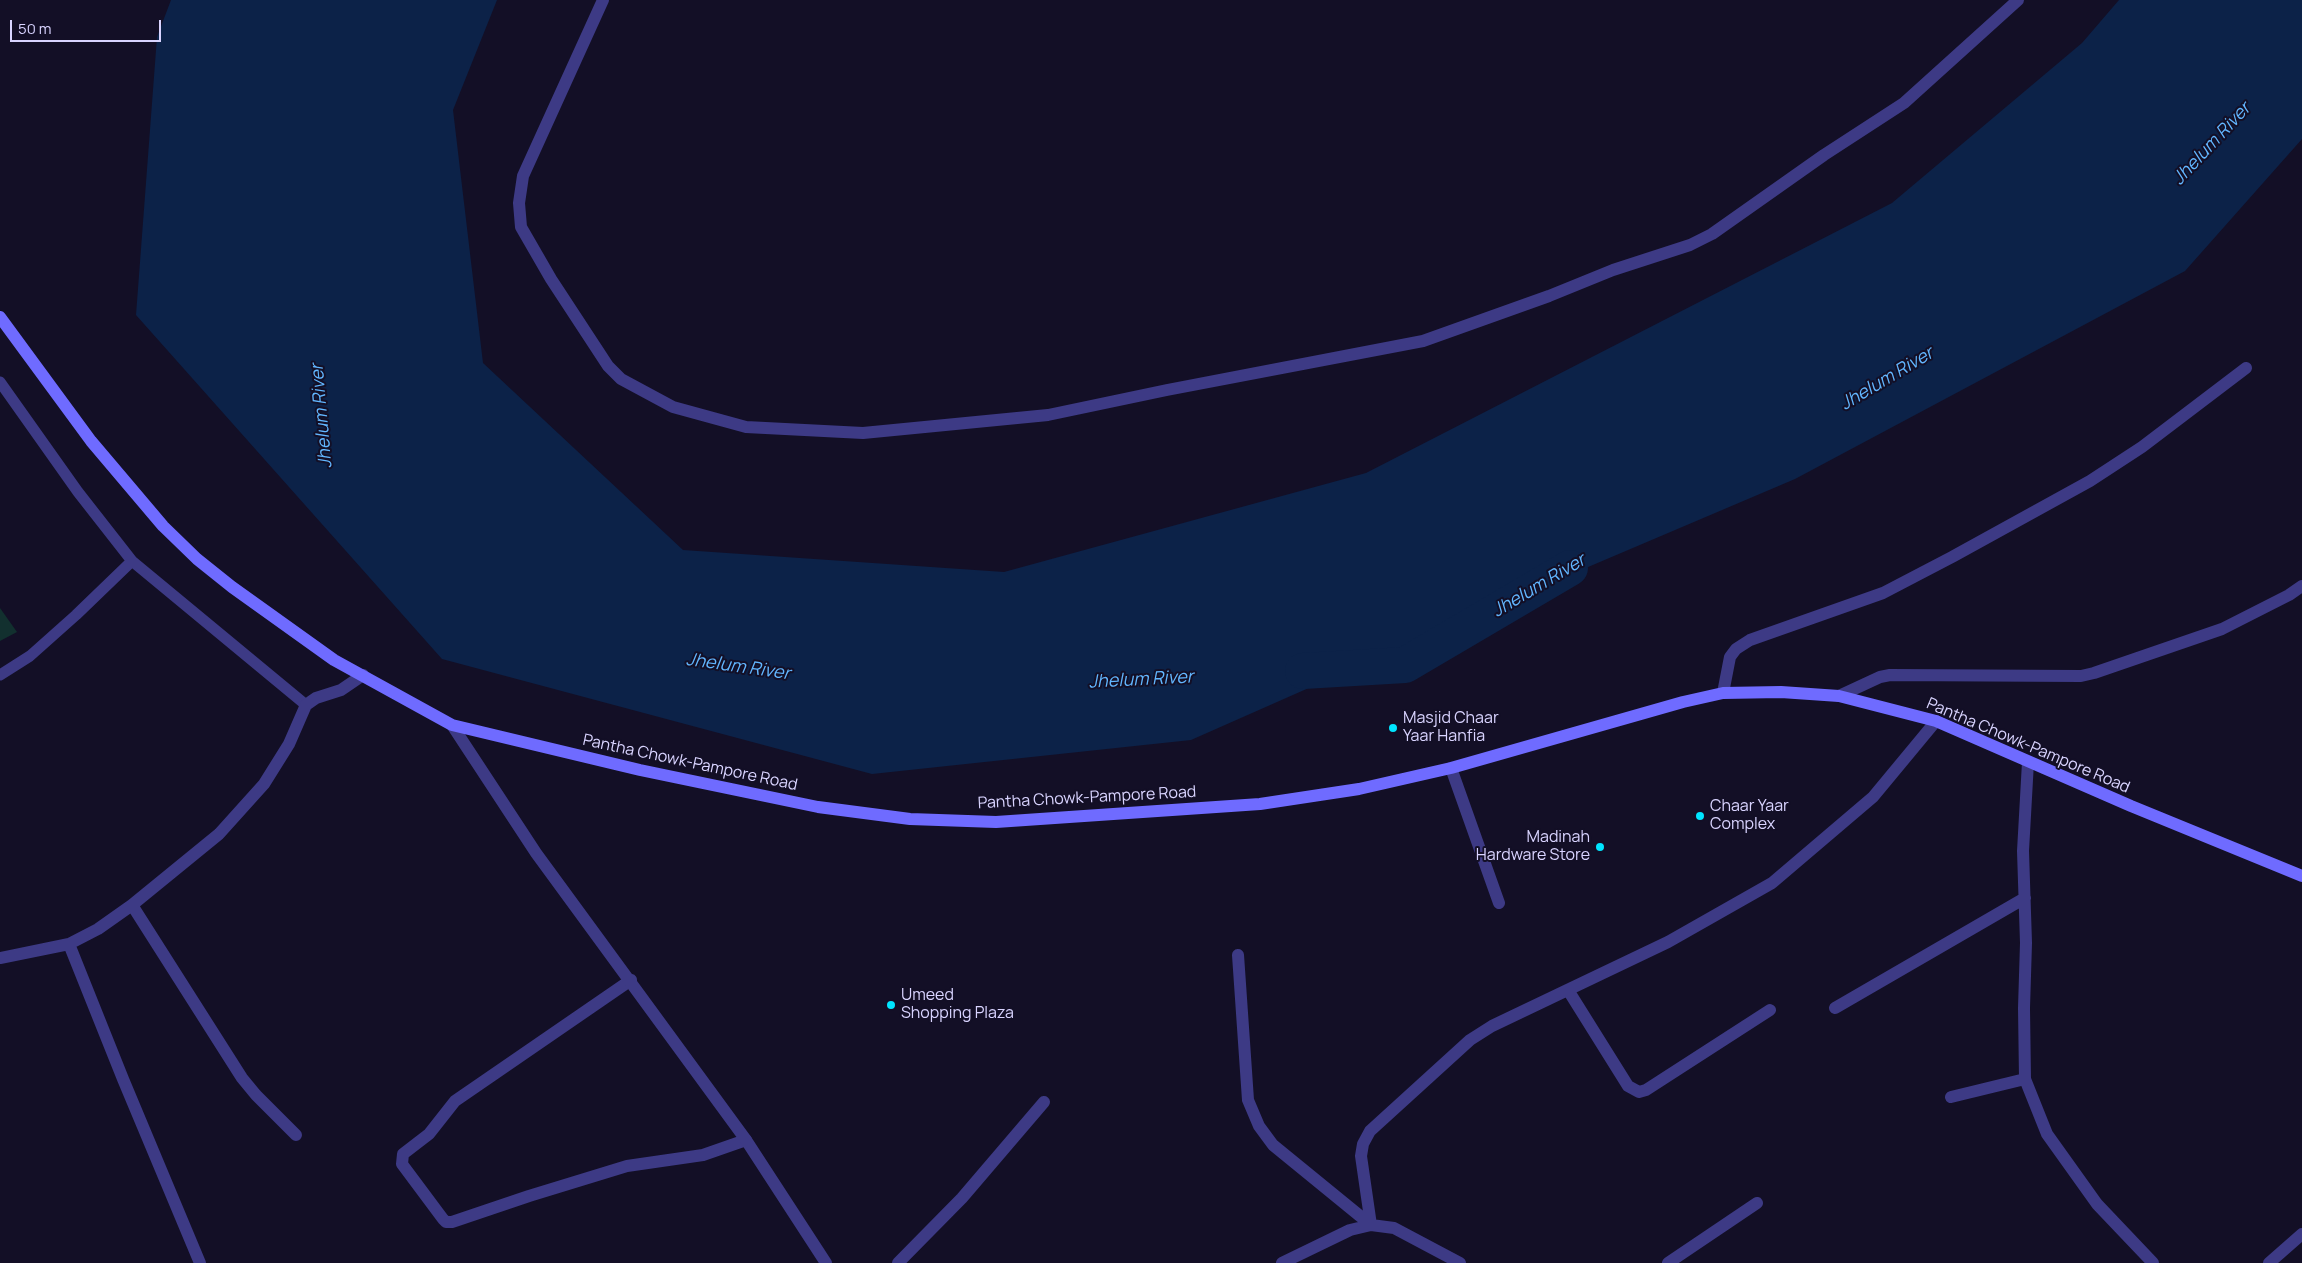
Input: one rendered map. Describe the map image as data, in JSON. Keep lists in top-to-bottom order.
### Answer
{
  "streets": {
    "main road": ["Pantha Chowk-Pampore Road"]
  },
  "water": ["Jhelum River"],
  "places": [
    "Masjid Chaar Yaar Hanfia",
    "Chaar Yaar Complex",
    "Madinah Hardware Store",
    "Umeed Shopping Plaza"
  ],
  "scale_bar": "50 m"
}
